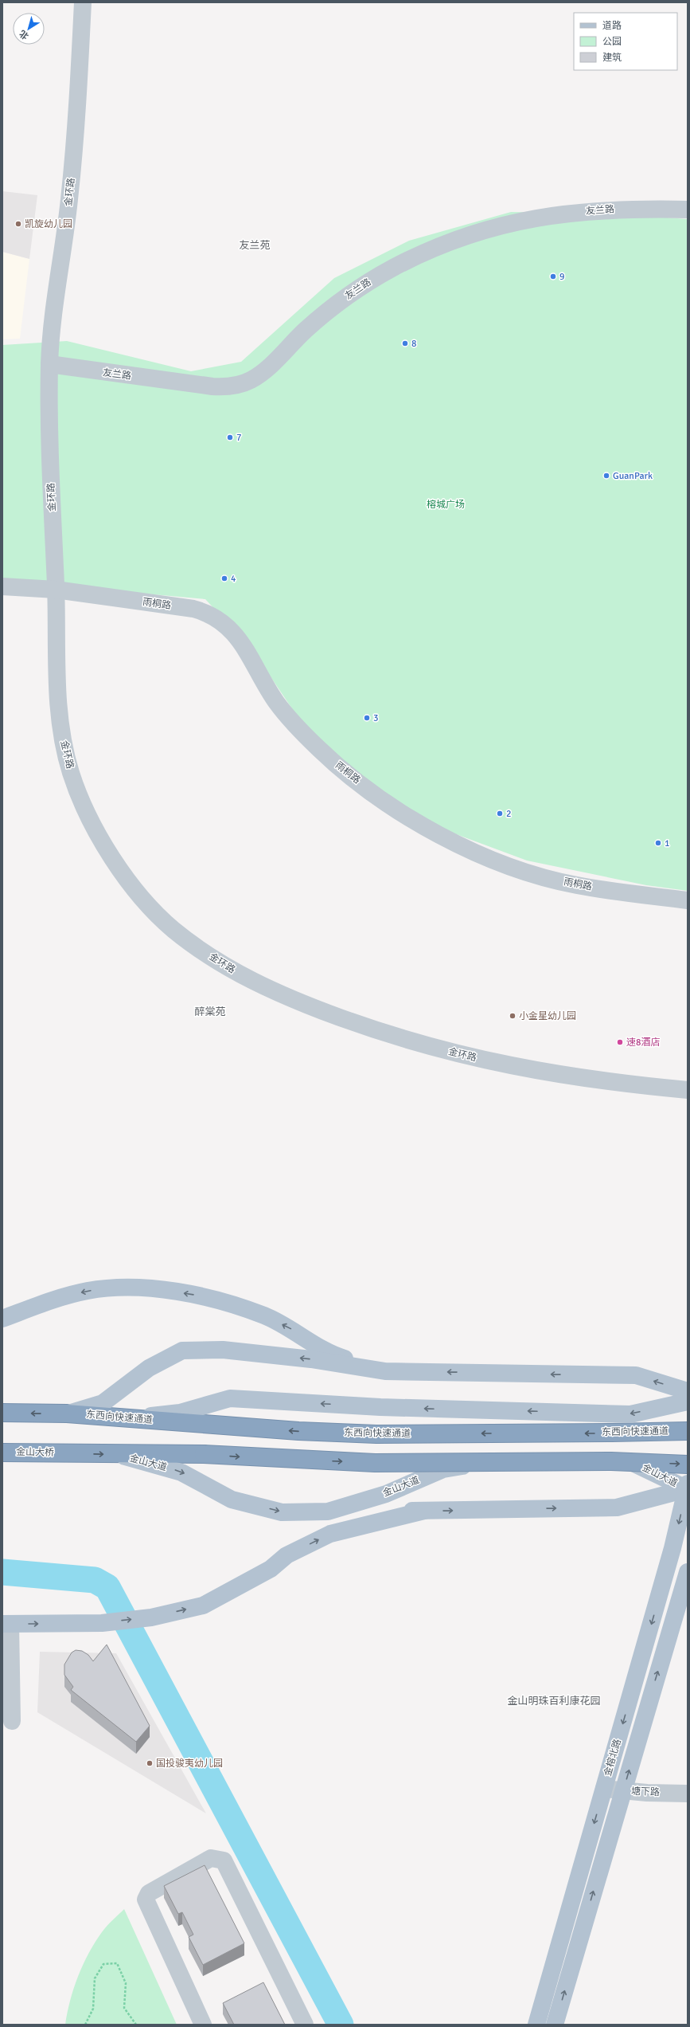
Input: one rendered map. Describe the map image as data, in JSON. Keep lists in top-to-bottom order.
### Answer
{
  "streets": {
    "highway": ["东西向快速通道", "金山大桥"],
    "main road": ["金山大道", "金榕北路"],
    "street": [
      "金环路",
      "友兰路",
      "雨桐路",
      "塘下路"
    ]
  },
  "crossings": [
    ["金环路", "友兰路"],
    ["金环路", "雨桐路"],
    ["金山大桥", "金山大道"],
    ["金山大道", "金榕北路"],
    ["金榕北路", "塘下路"]
  ],
  "districts": ["友兰苑", "醉棠苑", "金山明珠百利康花园"],
  "parks": ["榕城广场"],
  "places": [
    "凯旋幼儿园",
    "9",
    "8",
    "7",
    "GuanPark",
    "4",
    "3",
    "2",
    "1",
    "小金星幼儿园",
    "速8酒店",
    "国投骏夷幼儿园"
  ],
  "legend": ["道路", "公园", "建筑"],
  "north": "bottom left"
}
